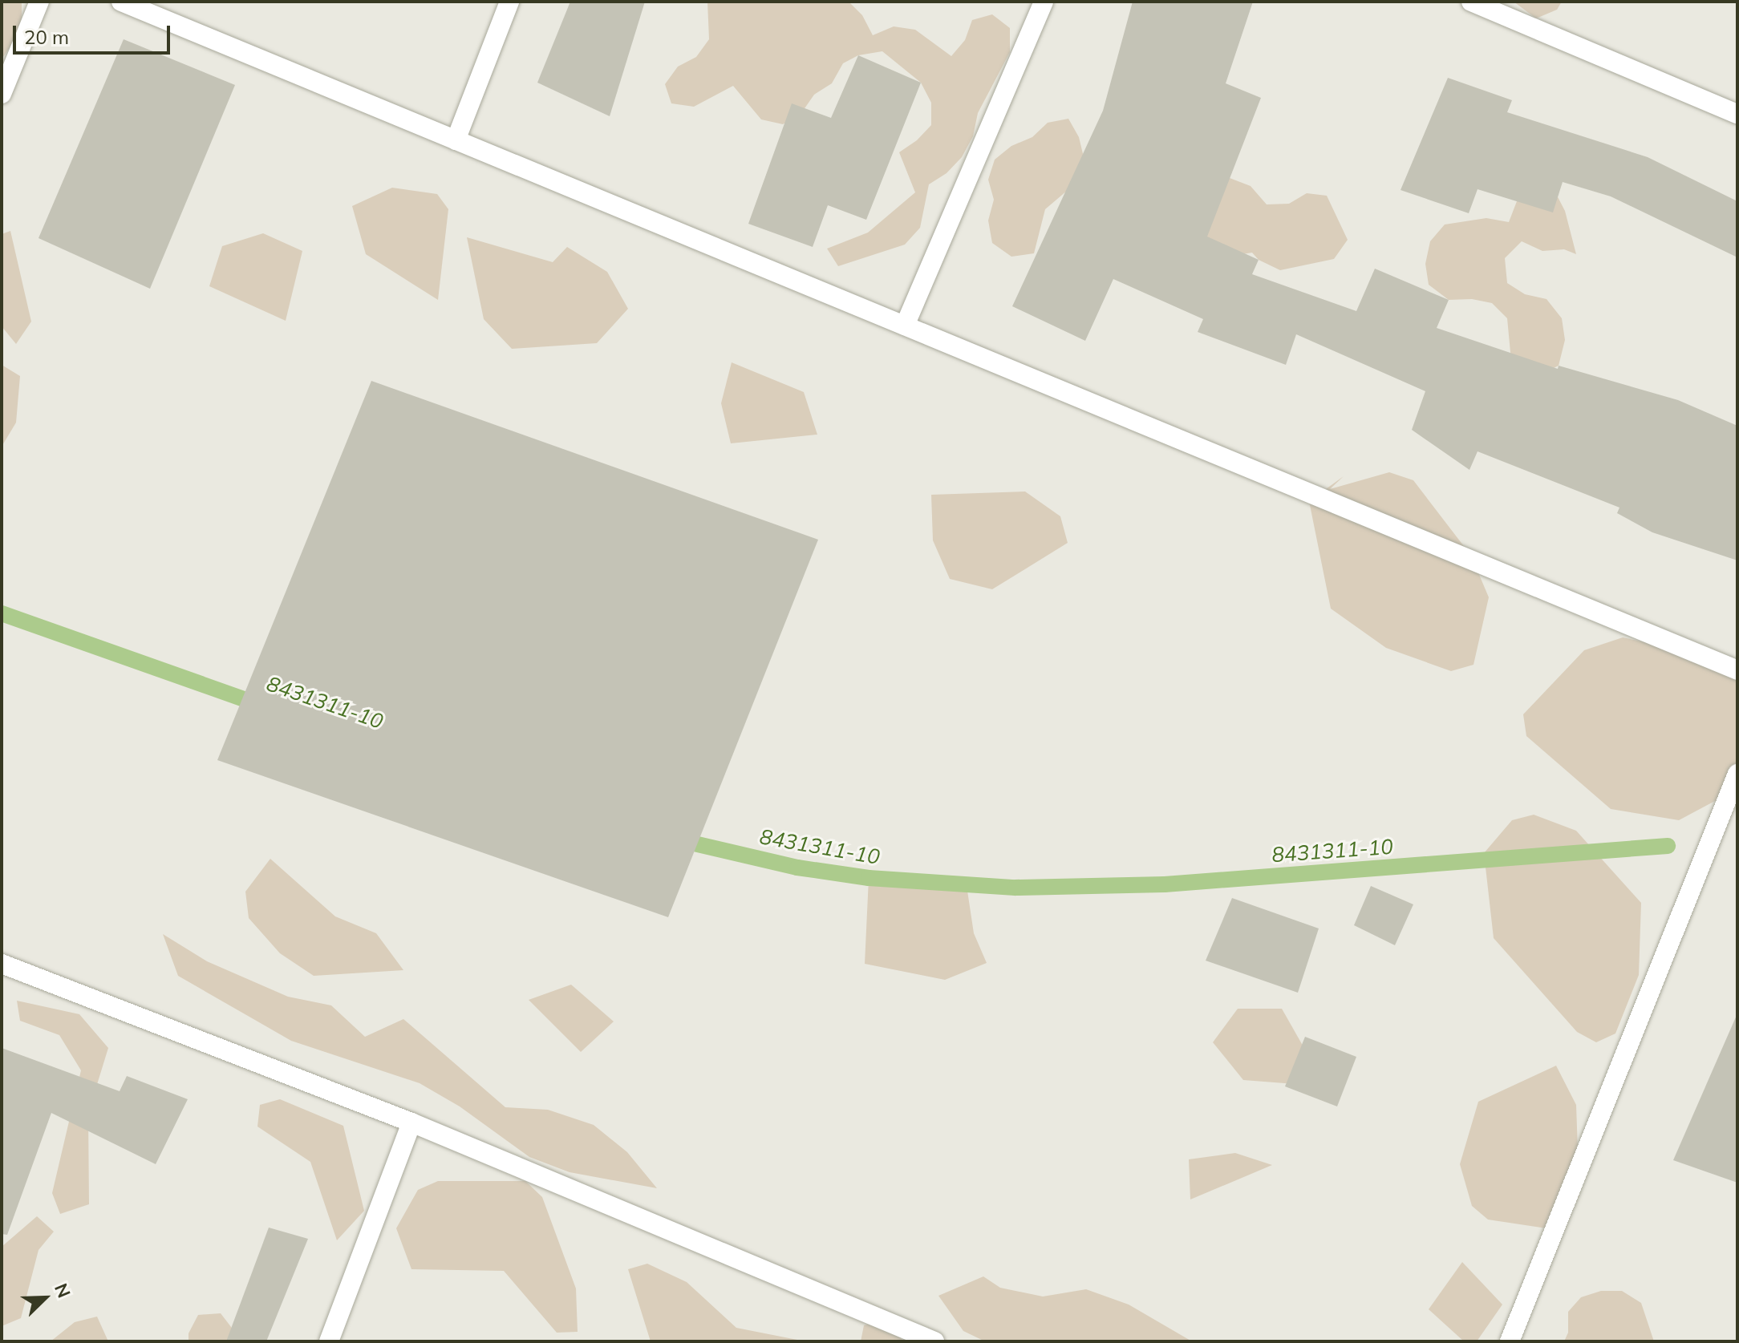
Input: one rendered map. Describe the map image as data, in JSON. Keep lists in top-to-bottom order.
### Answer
{
  "water": ["8431311-10"],
  "scale_bar": "20 m",
  "north": "top right"
}
